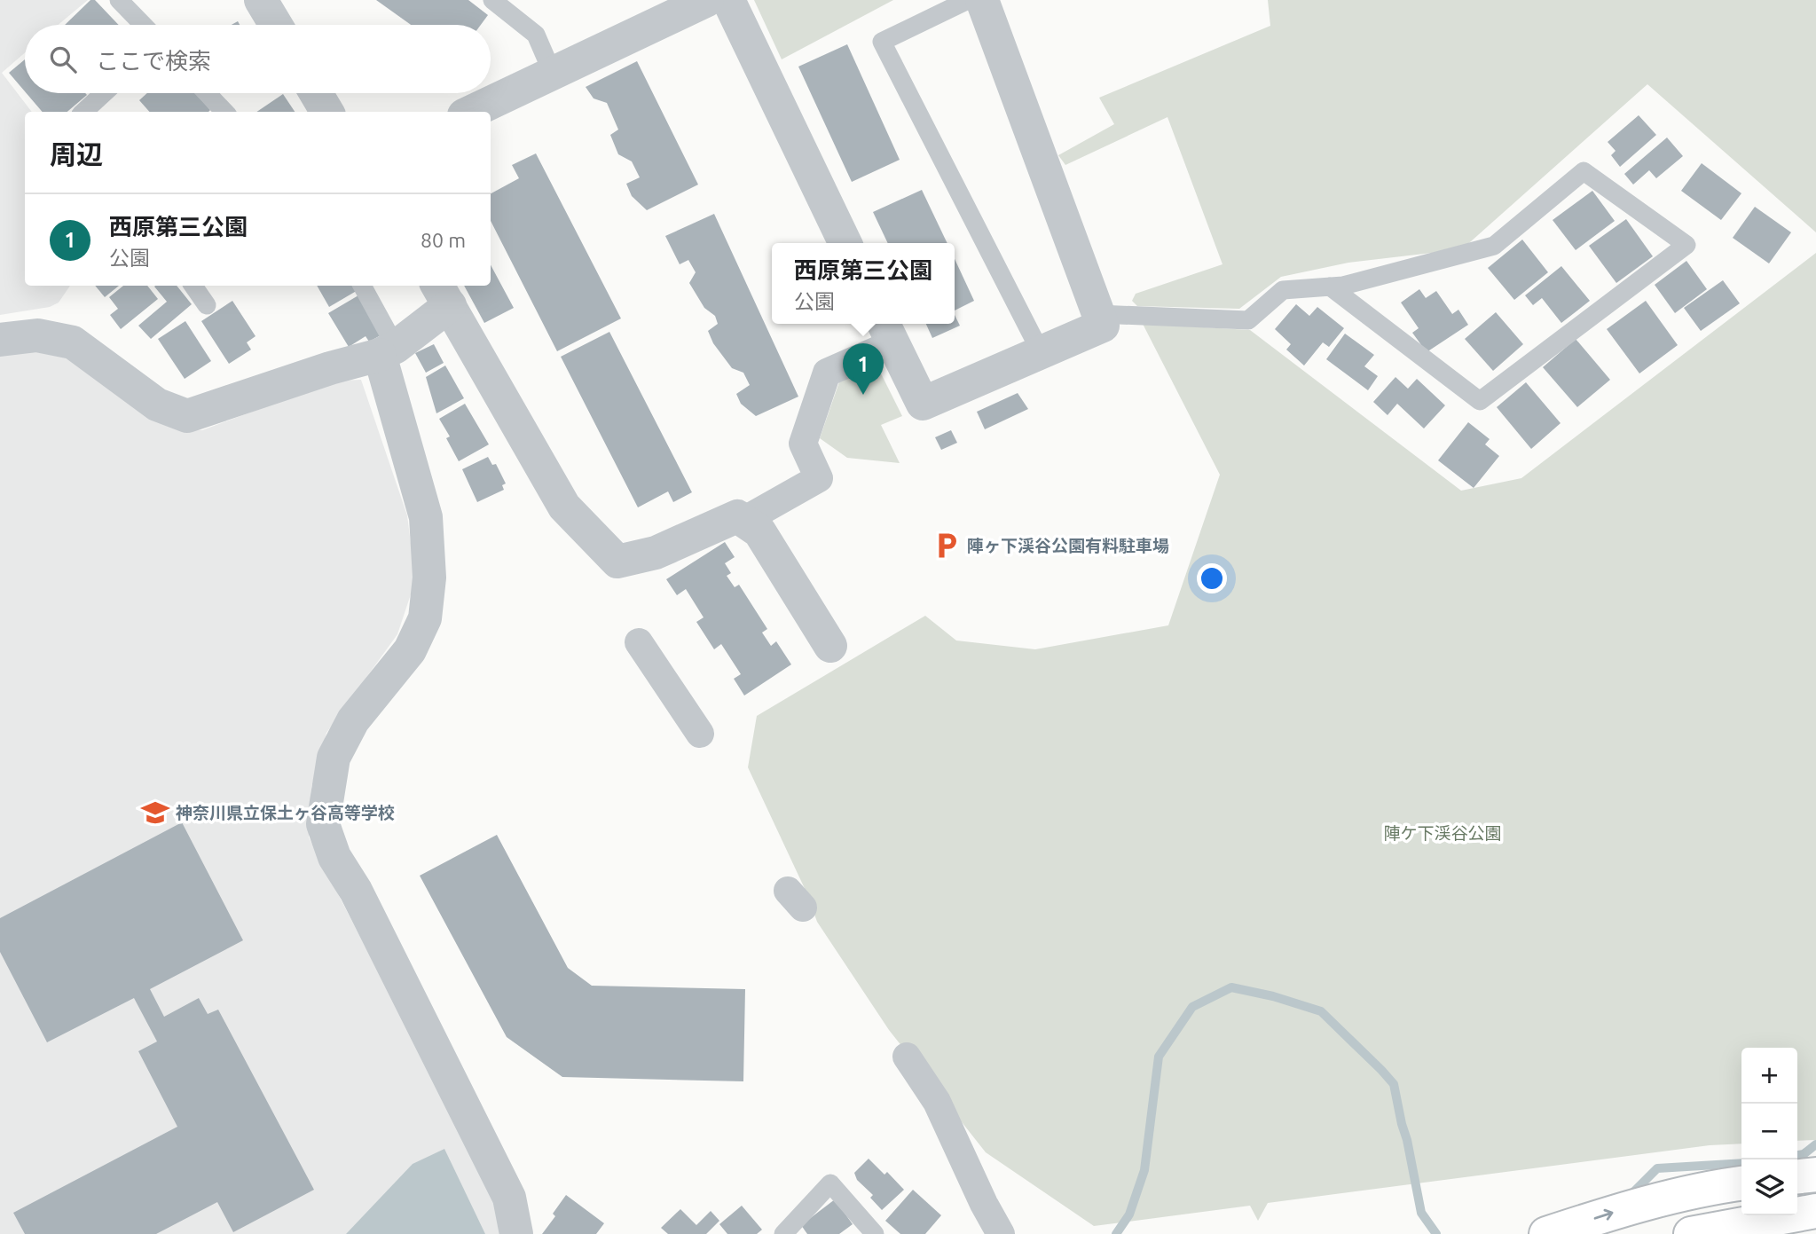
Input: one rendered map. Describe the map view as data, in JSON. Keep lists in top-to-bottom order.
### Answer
{
  "parks": ["陣ケ下渓谷公園"],
  "places": {
    "parking": ["陣ヶ下渓谷公園有料駐車場"],
    "school or university": ["神奈川県立保土ヶ谷高等学校"]
  },
  "page": {
    "search": "ここで検索",
    "heading": "周辺",
    "list": [
      {
        "mark": "1",
        "name": "西原第三公園",
        "note": "公園",
        "value": "80 m"
      }
    ],
    "popup": ["西原第三公園", "公園"],
    "pins": "1",
    "map_buttons": ["+", "−"]
  }
}
